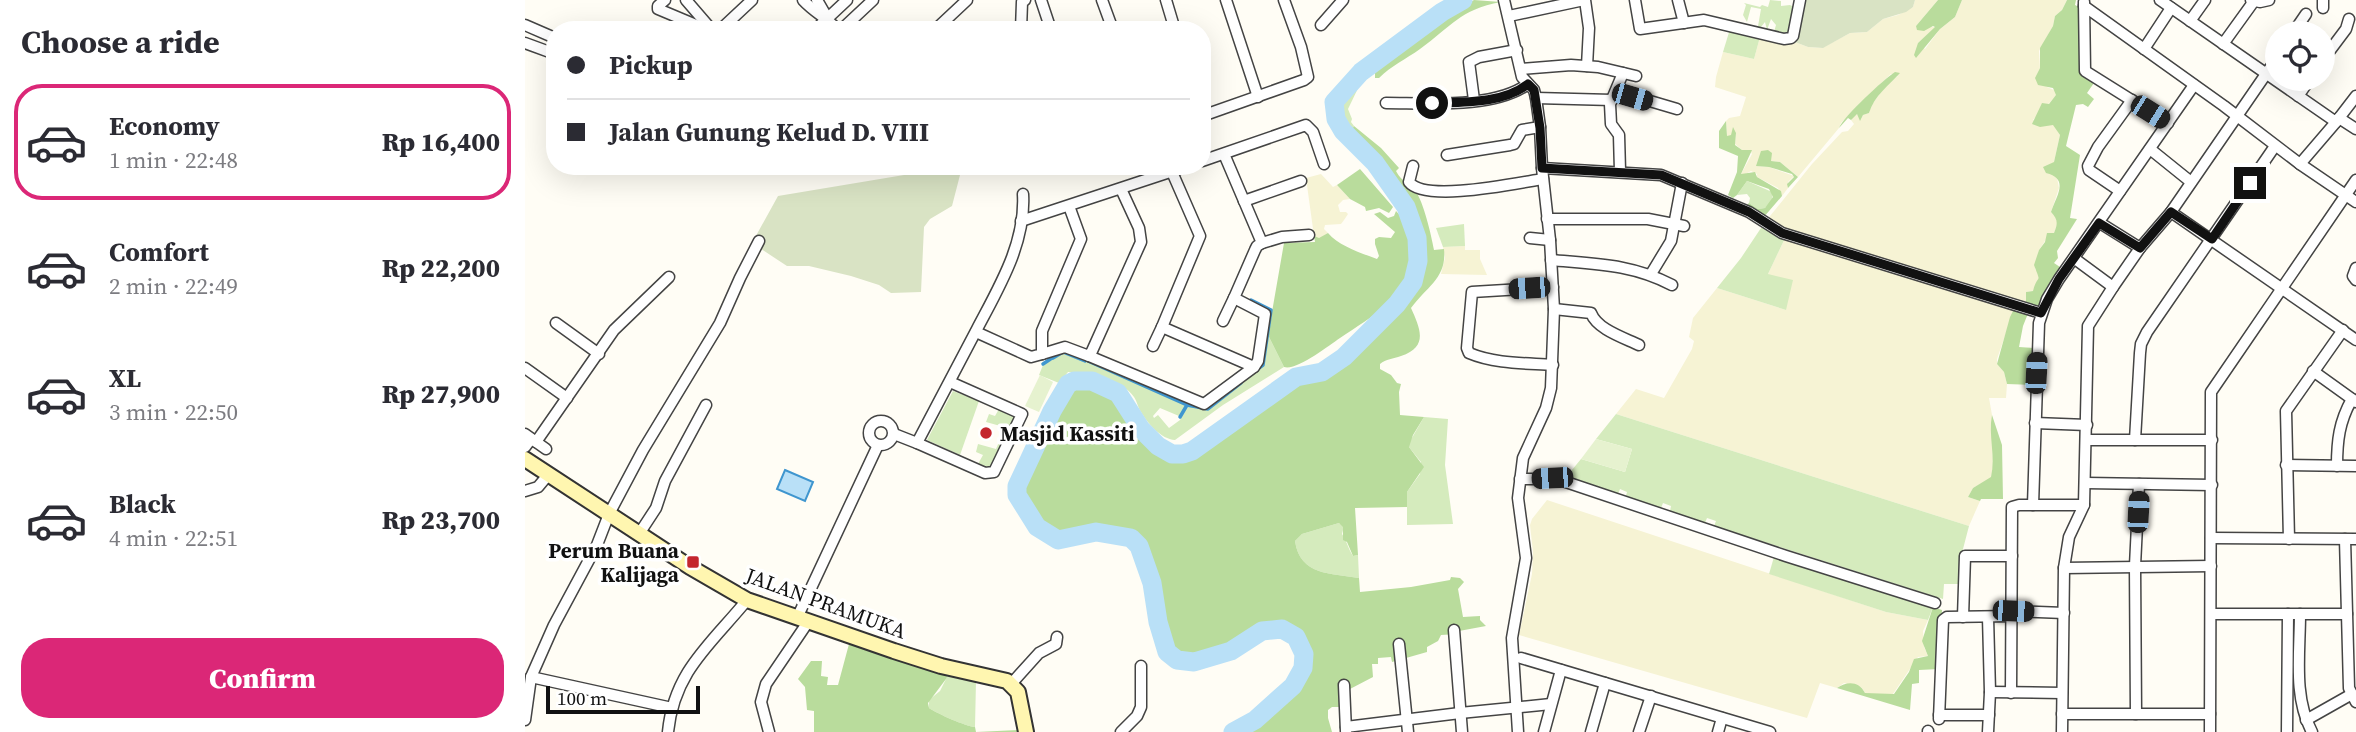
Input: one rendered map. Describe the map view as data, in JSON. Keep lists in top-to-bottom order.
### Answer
{
  "streets": {
    "street": ["JALAN PRAMUKA"]
  },
  "places": {
    "other": ["Masjid Kassiti"],
    "transit": ["Perum Buana Kalijaga"]
  },
  "scale_bar": "100 m",
  "page": {
    "heading": "Choose a ride",
    "banner": ["Pickup", "Jalan Gunung Kelud D. VIII"],
    "list": [
      {
        "name": "Economy",
        "note": "1 min · 22:48",
        "value": "Rp 16,400"
      },
      {
        "name": "Comfort",
        "note": "2 min · 22:49",
        "value": "Rp 22,200"
      },
      {
        "name": "XL",
        "note": "3 min · 22:50",
        "value": "Rp 27,900"
      },
      {
        "name": "Black",
        "note": "4 min · 22:51",
        "value": "Rp 23,700"
      }
    ],
    "buttons": "Confirm",
    "scale": "100 m"
  }
}
